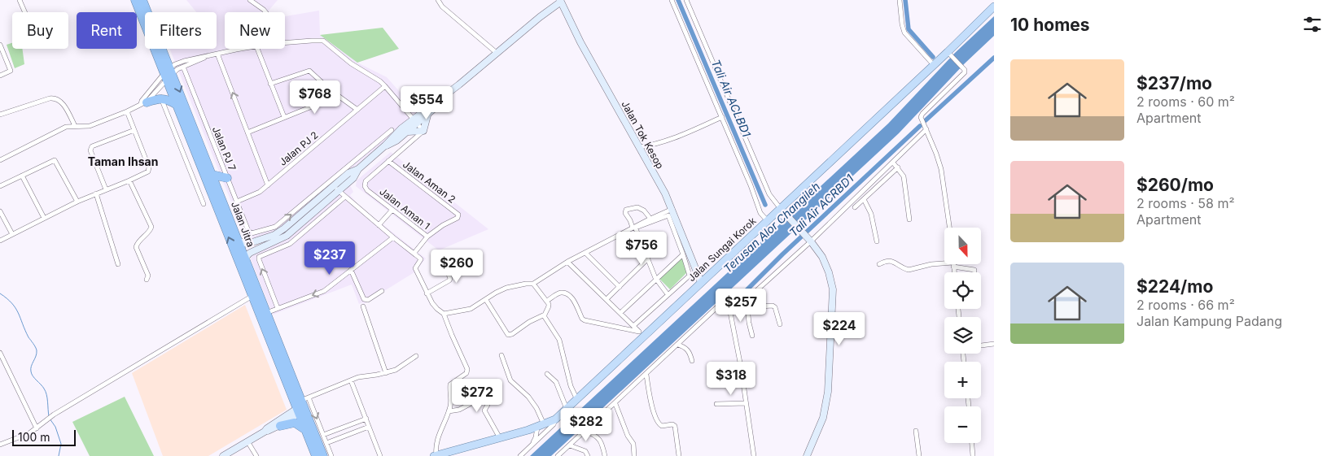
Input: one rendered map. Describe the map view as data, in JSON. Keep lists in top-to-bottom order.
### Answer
{
  "streets": {
    "highway": ["Jalan Jitra"],
    "main road": ["Jalan Sungai Korok"],
    "street": [
      "Jalan Tok Kesop",
      "Jalan PJ 7",
      "Jalan PJ 2",
      "Jalan Aman 2",
      "Jalan Aman 1"
    ]
  },
  "crossings": [
    ["Jalan Tok Kesop", "Jalan Sungai Korok"],
    ["Jalan PJ 7", "Jalan PJ 2"],
    ["Jalan Aman 2", "Jalan Aman 1"]
  ],
  "districts": ["Taman Ihsan"],
  "water": ["Tali Air ACLBD1", "Tali Air ACRBD1", "Terusan Alor Changileh"],
  "scale_bar": "100 m",
  "north": "bottom",
  "page": {
    "heading": "10 homes",
    "chip": [
      "Buy",
      "Rent",
      "Filters",
      "New"
    ],
    "list": [
      {
        "name": "$237/mo",
        "note": "2 rooms · 60 m² · Apartment"
      },
      {
        "name": "$260/mo",
        "note": "2 rooms · 58 m² · Apartment"
      },
      {
        "name": "$224/mo",
        "note": "2 rooms · 66 m² · Jalan Kampung Padang"
      }
    ],
    "price": [
      "$768",
      "$554",
      "$756",
      "$237",
      "$260",
      "$257",
      "$224",
      "$318",
      "$272",
      "$282"
    ],
    "map_buttons": ["+", "−"],
    "scale": "100 m"
  }
}
